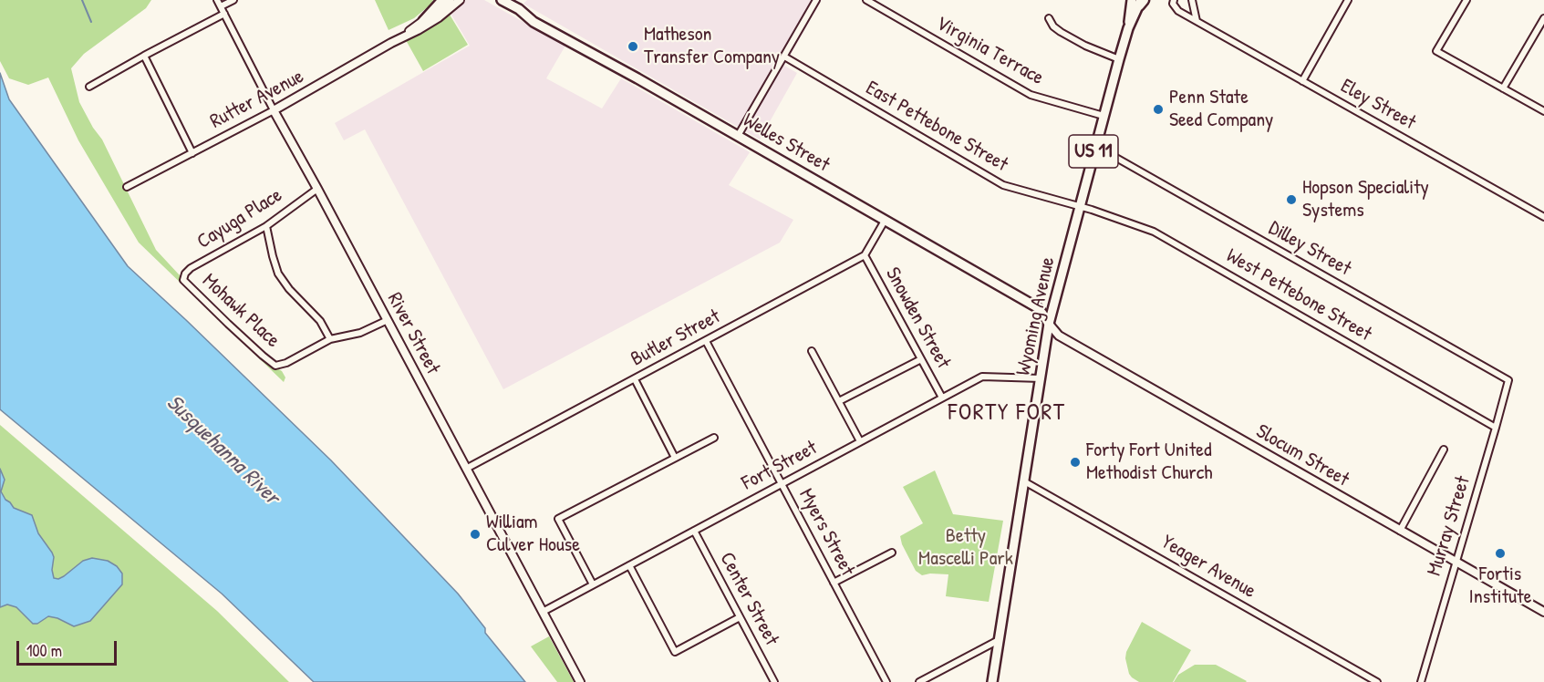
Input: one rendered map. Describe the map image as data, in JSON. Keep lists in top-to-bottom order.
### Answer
{
  "streets": {
    "main road": ["Welles Street", "US 11", "Wyoming Avenue"],
    "street": [
      "Virginia Terrace",
      "Rutter Avenue",
      "Eley Street",
      "East Pettebone Street",
      "Cayuga Place",
      "Dilley Street",
      "West Pettebone Street",
      "Mohawk Place",
      "Snowden Street",
      "River Street",
      "Butler Street",
      "Slocum Street",
      "Fort Street",
      "Murray Street",
      "Myers Street",
      "Yeager Avenue",
      "Center Street"
    ]
  },
  "crossings": [
    ["Virginia Terrace", "Wyoming Avenue"],
    ["Rutter Avenue", "River Street"],
    ["East Pettebone Street", "West Pettebone Street"],
    ["East Pettebone Street", "Wyoming Avenue"],
    ["Welles Street", "Wyoming Avenue"],
    ["Welles Street", "Slocum Street"],
    ["Cayuga Place", "Mohawk Place"],
    ["Cayuga Place", "River Street"],
    ["Dilley Street", "Wyoming Avenue"],
    ["Dilley Street", "Murray Street"],
    ["West Pettebone Street", "Wyoming Avenue"],
    ["West Pettebone Street", "Murray Street"],
    ["Wyoming Avenue", "Slocum Street"],
    ["Wyoming Avenue", "Fort Street"],
    ["Wyoming Avenue", "Yeager Avenue"],
    ["Snowden Street", "Butler Street"],
    ["Snowden Street", "Fort Street"],
    ["River Street", "Butler Street"],
    ["River Street", "Fort Street"],
    ["Butler Street", "Myers Street"],
    ["Slocum Street", "Murray Street"],
    ["Fort Street", "Myers Street"],
    ["Fort Street", "Center Street"]
  ],
  "districts": ["FORTY FORT"],
  "water": ["Susquehanna River"],
  "parks": ["Betty Mascelli Park"],
  "places": [
    "Matheson Transfer Company",
    "Penn State Seed Company",
    "Hopson Speciality Systems",
    "Forty Fort United Methodist Church",
    "William Culver House",
    "Fortis Institute"
  ],
  "scale_bar": "100 m"
}
